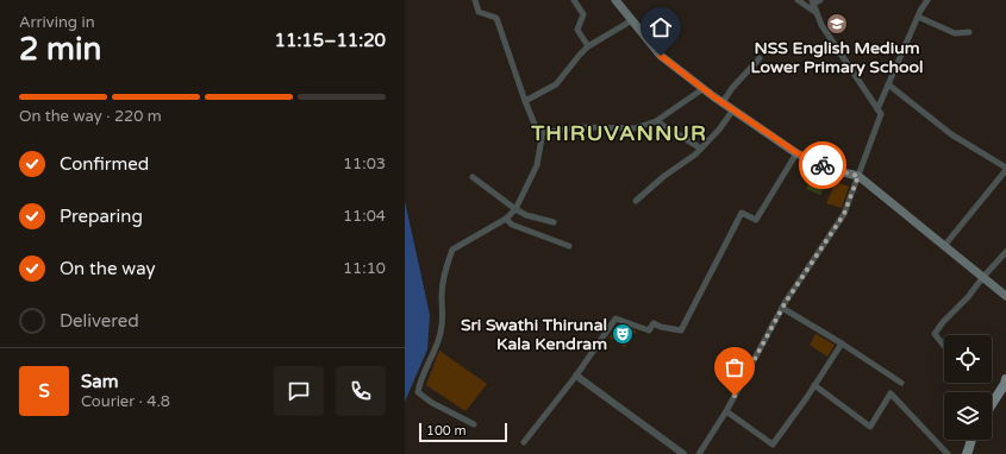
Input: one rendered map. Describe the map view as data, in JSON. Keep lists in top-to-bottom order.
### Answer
{
  "districts": ["THIRUVANNUR"],
  "places": {
    "school or university": ["NSS English Medium Lower Primary School"],
    "theatre": ["Sri Swathi Thirunal Kala Kendram"]
  },
  "scale_bar": "100 m",
  "page": {
    "heading": ["2 min", "Arriving in", "11:15–11:20"],
    "panel": ["Sam", "Courier · 4.8"],
    "bar": "On the way · 220 m",
    "list": [
      ["Confirmed", "11:03"],
      ["Preparing", "11:04"],
      ["On the way", "11:10"],
      "Delivered"
    ],
    "round": "S",
    "scale": "100 m"
  }
}
